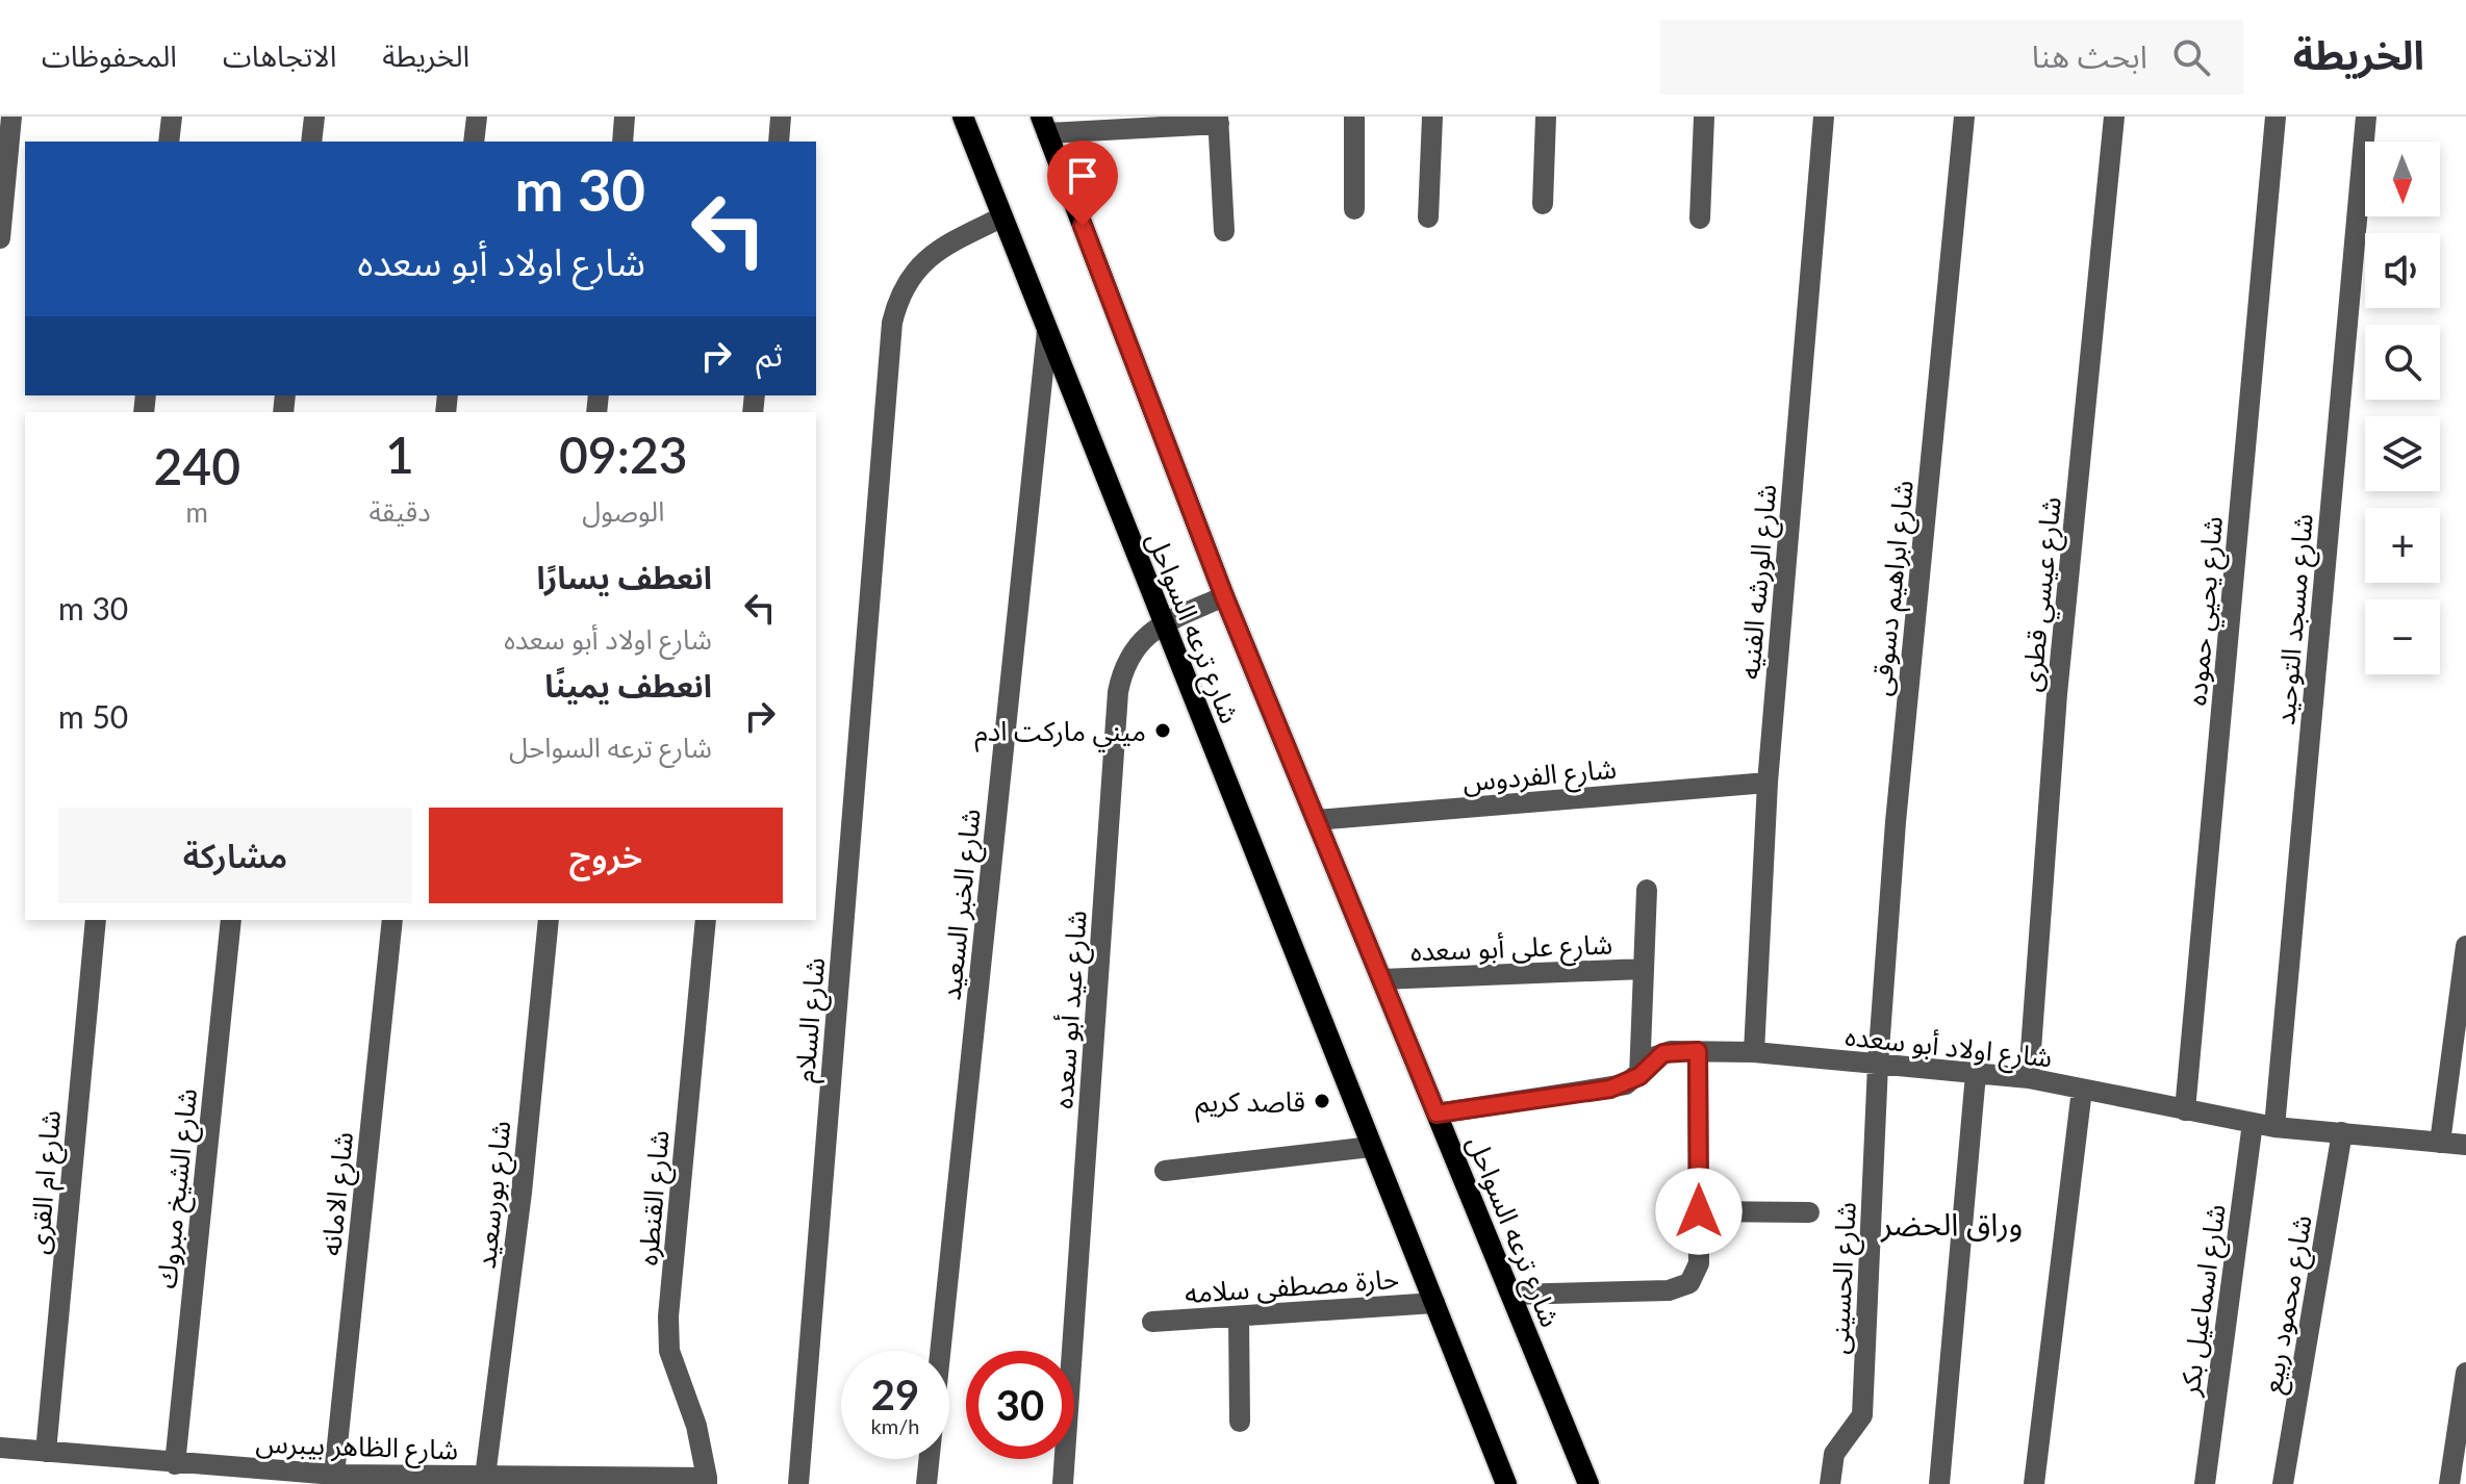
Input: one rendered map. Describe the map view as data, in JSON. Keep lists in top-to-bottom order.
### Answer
{
  "streets": {
    "main road": ["شارع ترعه السواحل"],
    "street": [
      "شارع الورشه الفنيه",
      "شارع ابراهيم دسوقى",
      "شارع عيسي قطرى",
      "شارع يحيي حموده",
      "شارع مسجد التوحيد",
      "شارع الفردوس",
      "شارع الخبر السعيد",
      "شارع على أبو سعده",
      "شارع عيد أبو سعده",
      "شارع السلام",
      "شارع اولاد أبو سعده",
      "شارع ام القرى",
      "شارع الشيخ مبروك",
      "شارع الامانه",
      "شارع بورسعيد",
      "شارع القنطره",
      "شارع الحسينى",
      "حارة مصطفى سلامه",
      "شارع اسماعيل بكر",
      "شارع محمود ربيع",
      "شارع الظاهر بيبرس"
    ]
  },
  "crossings": [
    ["شارع الورشه الفنيه", "شارع الفردوس"],
    ["شارع الورشه الفنيه", "شارع اولاد أبو سعده"],
    ["شارع ابراهيم دسوقى", "شارع اولاد أبو سعده"],
    ["شارع ابراهيم دسوقى", "شارع الحسينى"],
    ["شارع عيسي قطرى", "شارع اولاد أبو سعده"],
    ["شارع يحيي حموده", "شارع اولاد أبو سعده"],
    ["شارع مسجد التوحيد", "شارع اولاد أبو سعده"],
    ["شارع ترعه السواحل", "شارع الفردوس"],
    ["شارع ترعه السواحل", "شارع الخبر السعيد"],
    ["شارع ترعه السواحل", "شارع على أبو سعده"],
    ["شارع ترعه السواحل", "شارع عيد أبو سعده"],
    ["شارع ترعه السواحل", "شارع السلام"],
    ["شارع ترعه السواحل", "شارع اولاد أبو سعده"],
    ["شارع ترعه السواحل", "حارة مصطفى سلامه"],
    ["شارع اولاد أبو سعده", "شارع الحسينى"],
    ["شارع اولاد أبو سعده", "شارع اسماعيل بكر"],
    ["شارع اولاد أبو سعده", "شارع محمود ربيع"],
    ["شارع ام القرى", "شارع الظاهر بيبرس"],
    ["شارع الشيخ مبروك", "شارع الظاهر بيبرس"],
    ["شارع الامانه", "شارع الظاهر بيبرس"],
    ["شارع بورسعيد", "شارع الظاهر بيبرس"],
    ["شارع القنطره", "شارع الظاهر بيبرس"]
  ],
  "districts": ["وراق الحضر"],
  "places": ["ميني ماركت ادم", "قاصد كريم"],
  "north": "bottom",
  "page": {
    "header": "الخريطة",
    "search": "ابحث هنا",
    "nav": ["الخريطة", "الاتجاهات", "المحفوظات"],
    "map_buttons": ["+", "−"],
    "turn": ["30 m", "شارع اولاد أبو سعده"],
    "then": "ثم",
    "eta": [
      "09:23",
      "الوصول",
      "1",
      "دقيقة",
      "240",
      "m"
    ],
    "list": [
      {
        "name": "انعطف يسارًا",
        "note": "شارع اولاد أبو سعده",
        "value": "30 m"
      },
      {
        "name": "انعطف يمينًا",
        "note": "شارع ترعه السواحل",
        "value": "50 m"
      }
    ],
    "buttons": ["خروج", "مشاركة"],
    "speed": "29 km/h",
    "limit": "30"
  }
}
